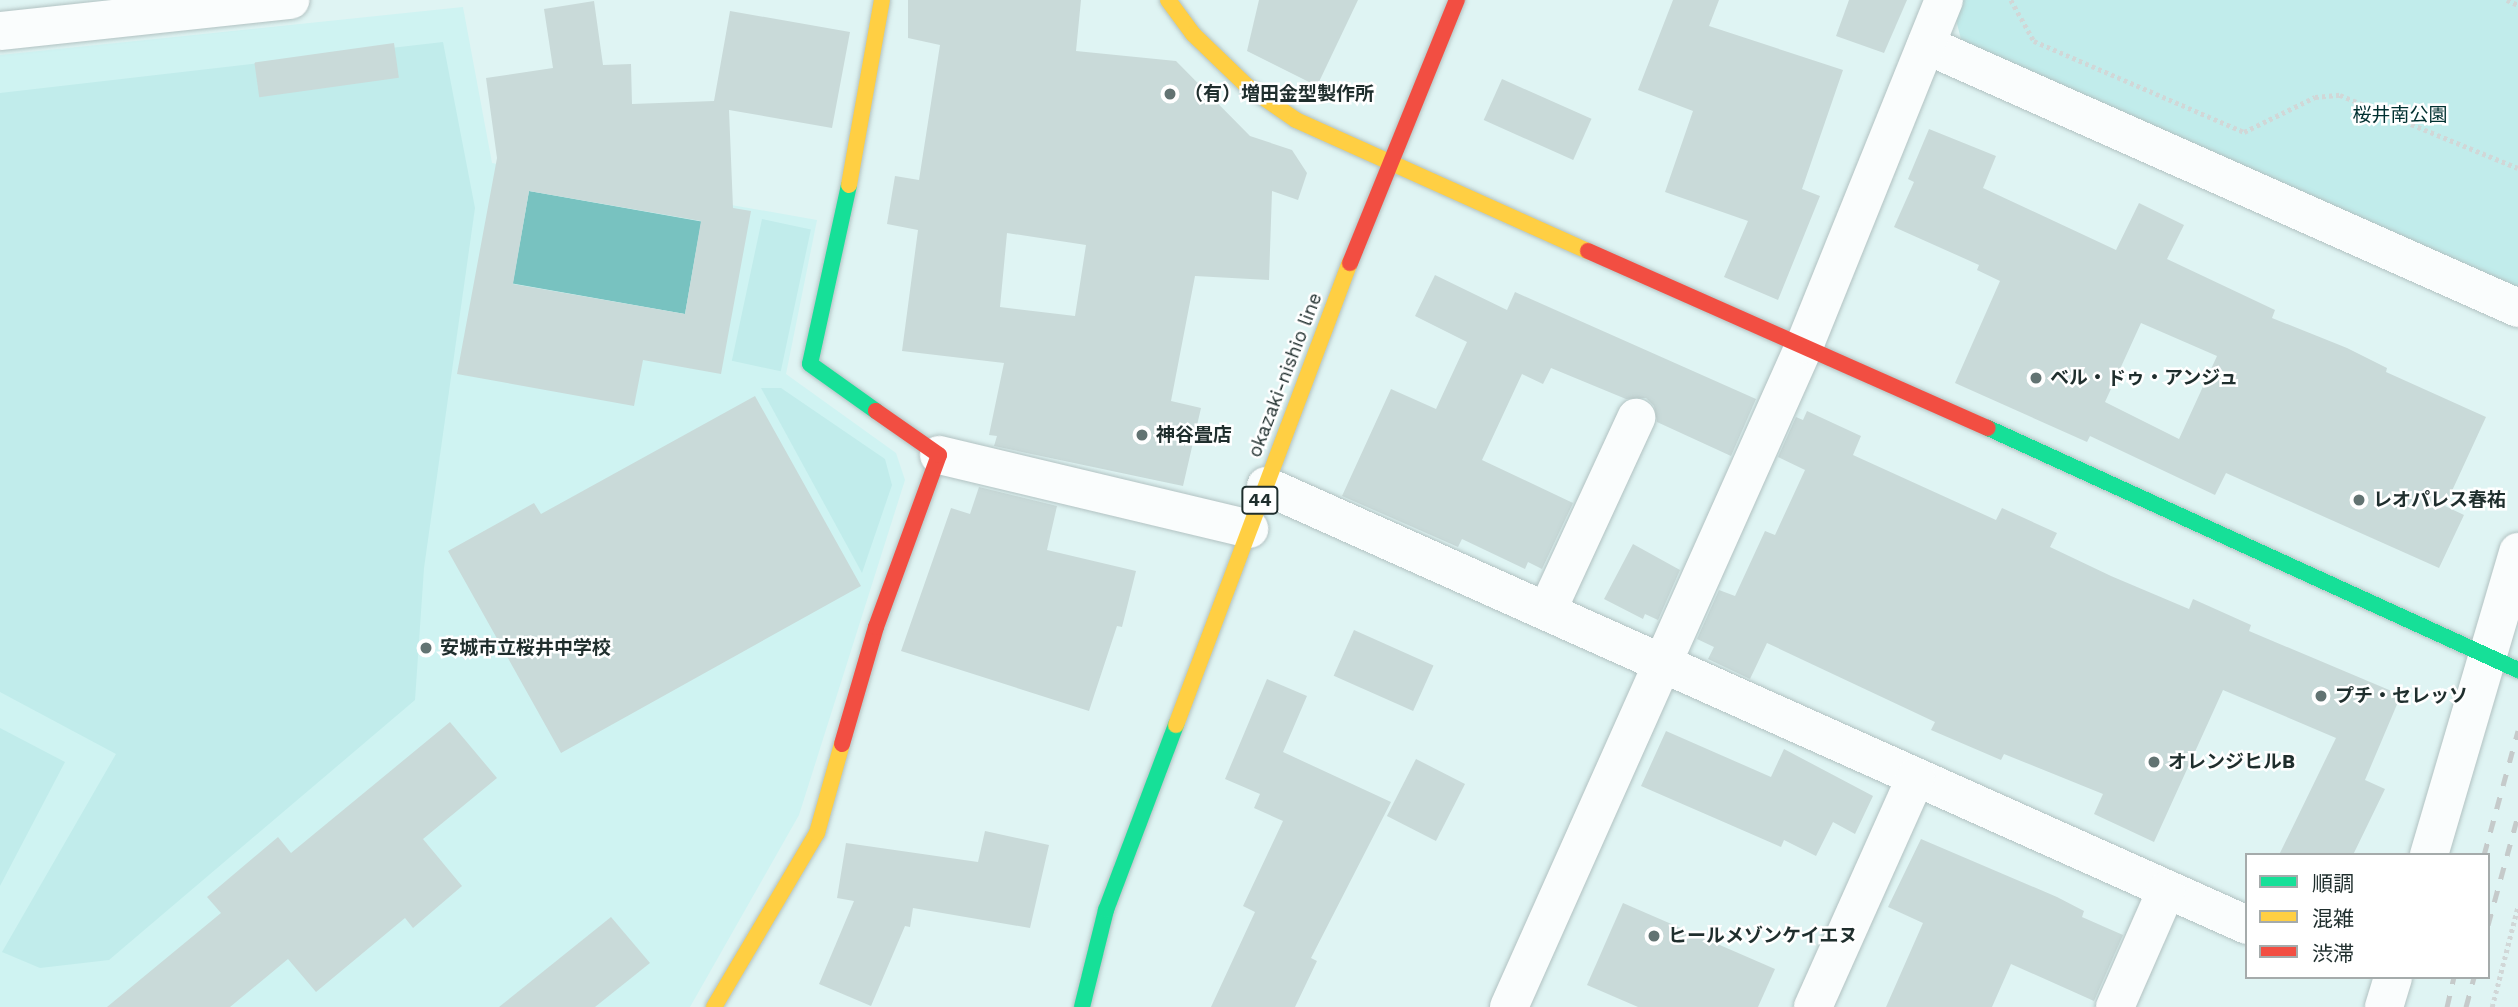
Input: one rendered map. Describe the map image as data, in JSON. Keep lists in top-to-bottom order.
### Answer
{
  "streets": {
    "street": ["okazaki-nishio line", "44"]
  },
  "parks": ["桜井南公園"],
  "places": [
    "（有）増田金型製作所",
    "ベル・ドゥ・アンジュ",
    "神谷畳店",
    "レオパレス春祐",
    "安城市立桜井中学校",
    "プチ・セレッソ",
    "オレンジヒルB",
    "ヒールメゾンケイエヌ"
  ],
  "legend": ["順調", "混雑", "渋滞"]
}
